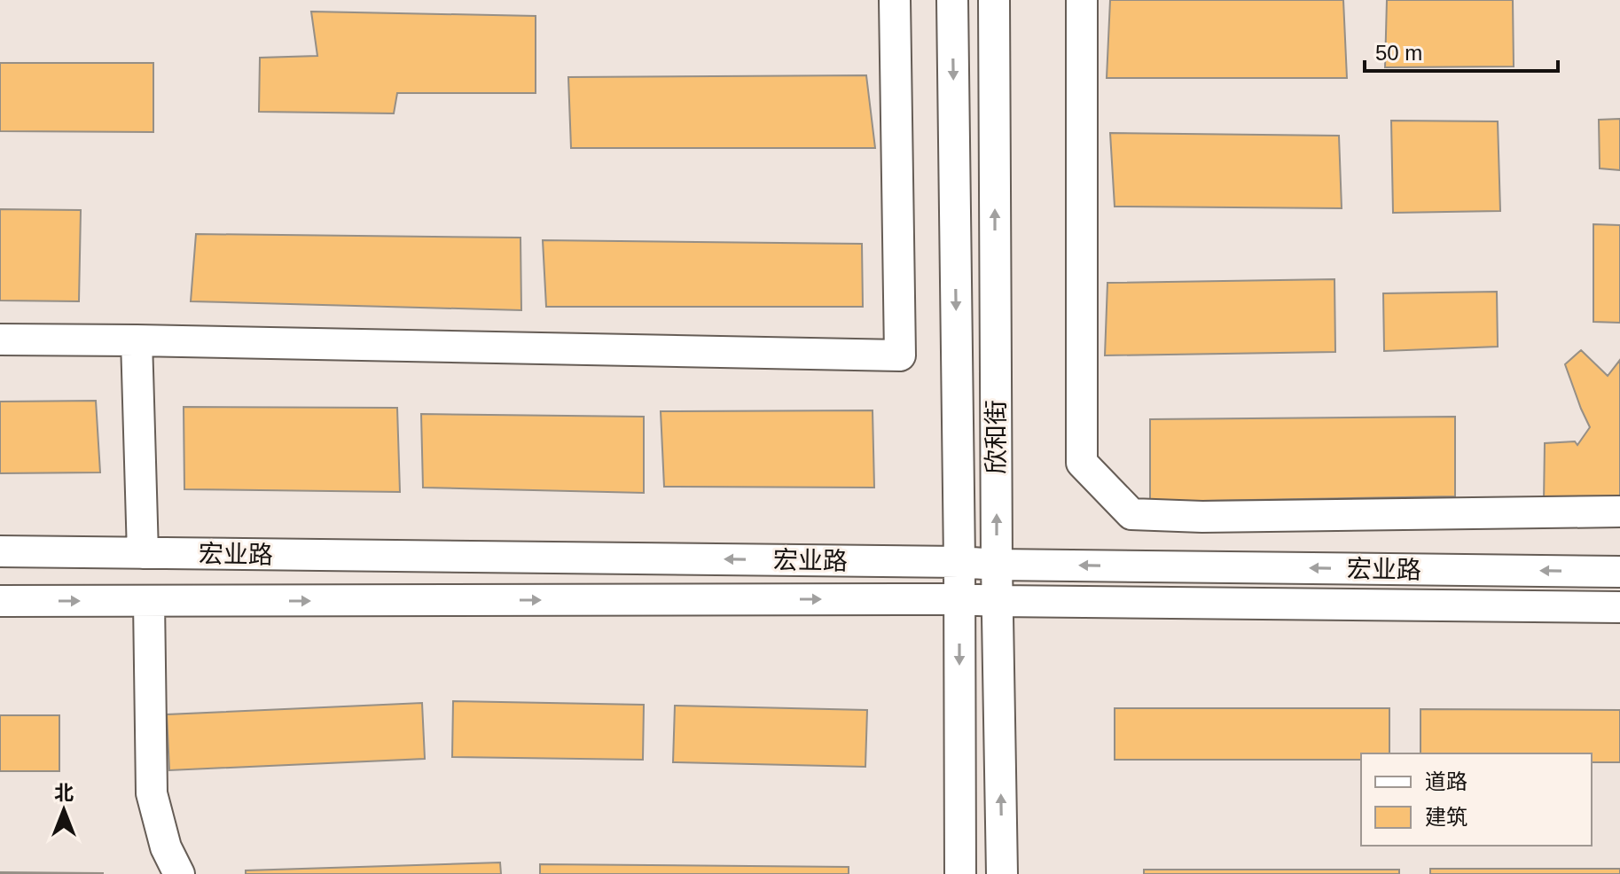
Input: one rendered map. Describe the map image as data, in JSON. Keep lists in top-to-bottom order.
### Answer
{
  "streets": {
    "street": ["欣和街", "宏业路"]
  },
  "crossings": [
    ["欣和街", "宏业路"]
  ],
  "legend": ["道路", "建筑"],
  "scale_bar": "50 m",
  "north": "top"
}
